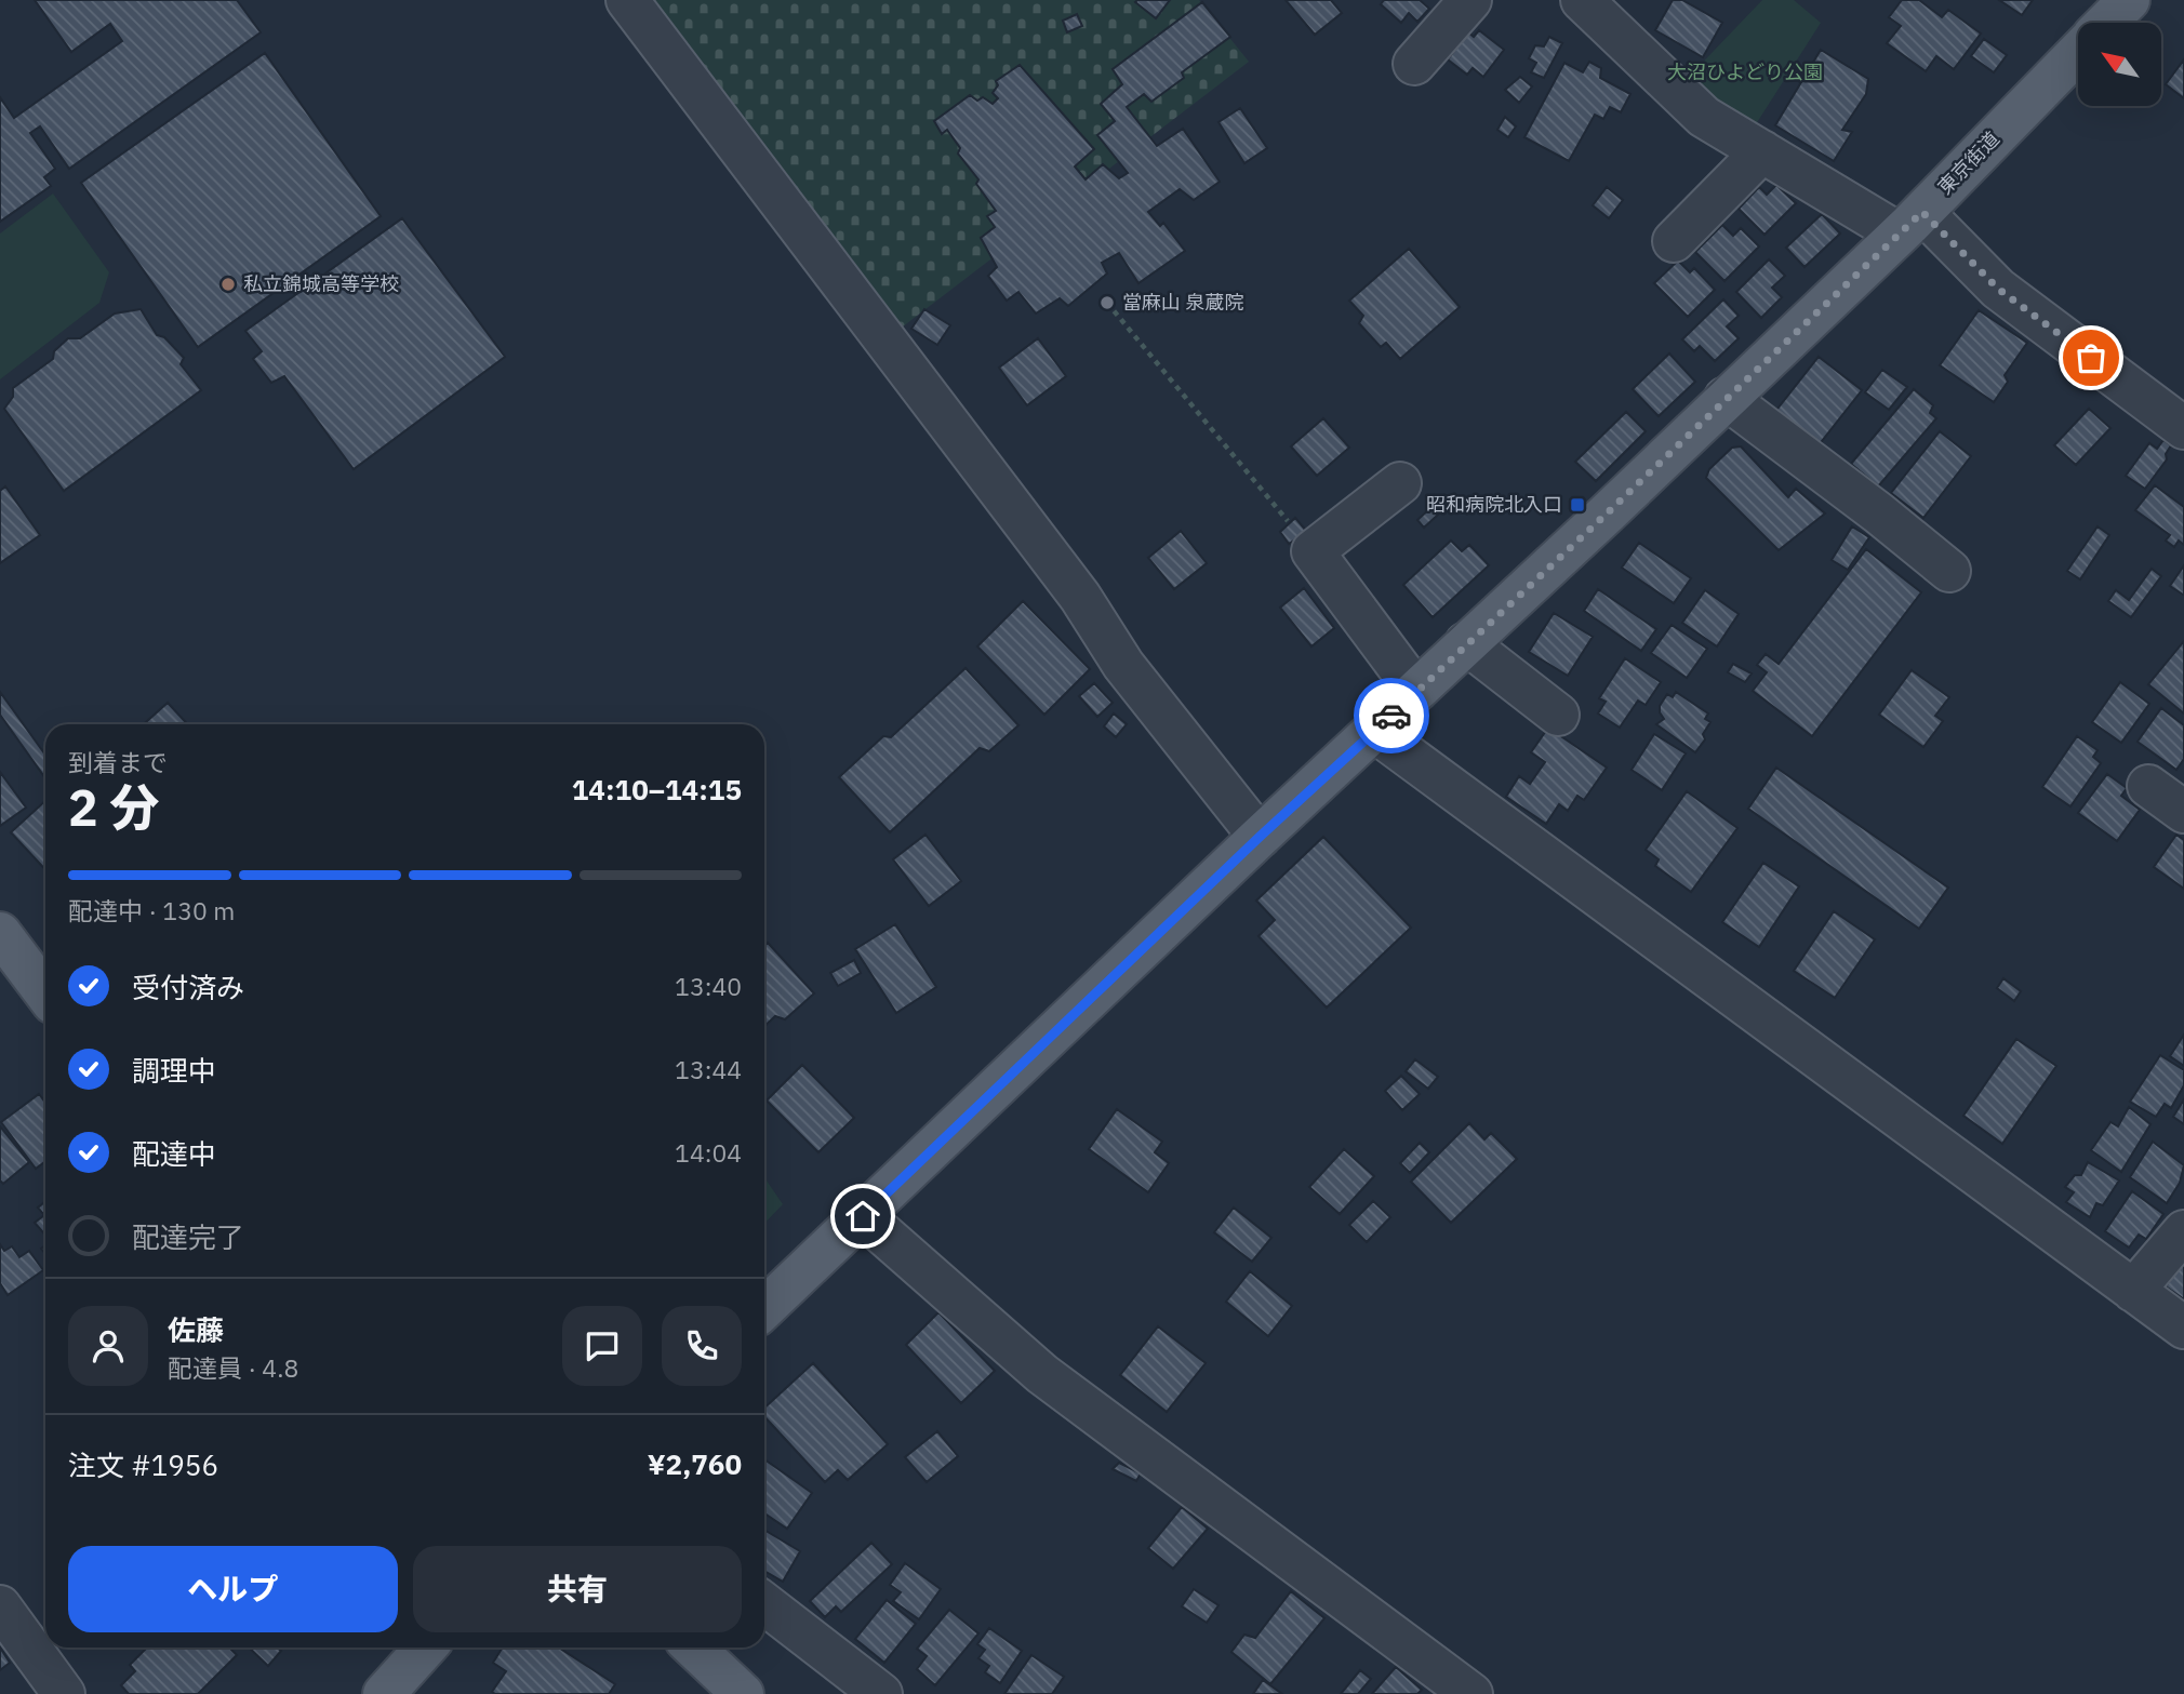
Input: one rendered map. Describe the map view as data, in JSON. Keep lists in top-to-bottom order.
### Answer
{
  "streets": {
    "main road": ["東京街道"]
  },
  "parks": ["大沼ひよどり公園"],
  "places": {
    "other": ["私立錦城高等学校", "當麻山 泉蔵院"],
    "transit": ["昭和病院北入口"]
  },
  "north": "top left",
  "page": {
    "heading": ["2 分", "到着まで", "14:10–14:15"],
    "panel": [
      "佐藤",
      "配達員 · 4.8",
      "注文 #1956",
      "¥2,760"
    ],
    "bar": "配達中 · 130 m",
    "list": [
      ["受付済み", "13:40"],
      ["調理中", "13:44"],
      ["配達中", "14:04"],
      "配達完了"
    ],
    "buttons": ["ヘルプ", "共有"]
  }
}
